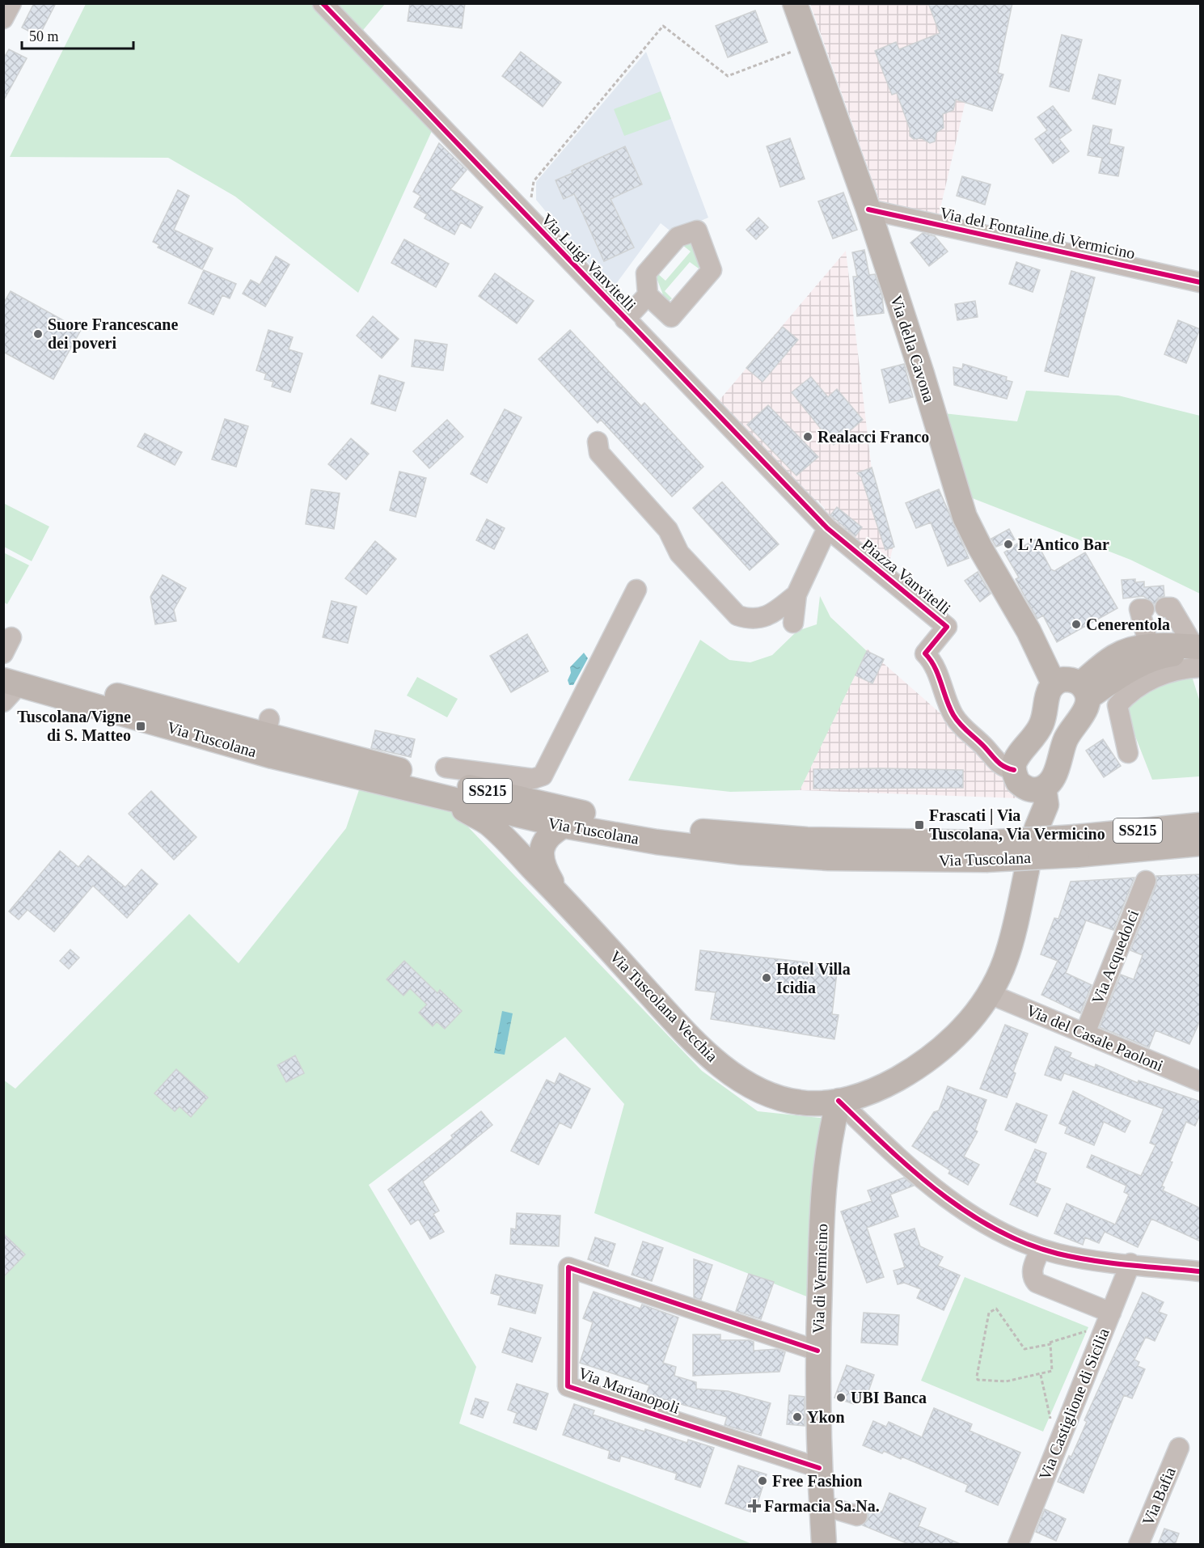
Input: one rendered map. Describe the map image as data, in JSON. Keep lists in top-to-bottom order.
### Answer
{
  "streets": {
    "main road": [
      "Via della Cavona",
      "Via Tuscolana",
      "SS215",
      "Via Tuscolana Vecchia",
      "Via di Vermicino"
    ],
    "street": [
      "Via del Fontaline di Vermicino",
      "Via Luigi Vanvitelli",
      "Piazza Vanvitelli",
      "Via Acquedolci",
      "Via del Casale Paoloni",
      "Via Marianopoli",
      "Via Castiglione di Sicilia",
      "Via Bafia"
    ]
  },
  "crossings": [
    ["Via del Fontaline di Vermicino", "Via della Cavona"],
    ["Via Luigi Vanvitelli", "Piazza Vanvitelli"],
    ["Via Acquedolci", "Via del Casale Paoloni"],
    ["Via Tuscolana Vecchia", "Via del Casale Paoloni"],
    ["Via Tuscolana Vecchia", "Via di Vermicino"],
    ["Via di Vermicino", "Via Marianopoli"]
  ],
  "places": {
    "other": [
      "Suore Francescane dei poveri",
      "Realacci Franco",
      "L'Antico Bar",
      "Cenerentola",
      "Hotel Villa Icidia",
      "UBI Banca",
      "Ykon",
      "Free Fashion"
    ],
    "transit": ["Tuscolana/Vigne di S. Matteo", "Frascati | Via Tuscolana, Via Vermicino"],
    "health": ["Farmacia Sa.Na."]
  },
  "scale_bar": "50 m"
}
